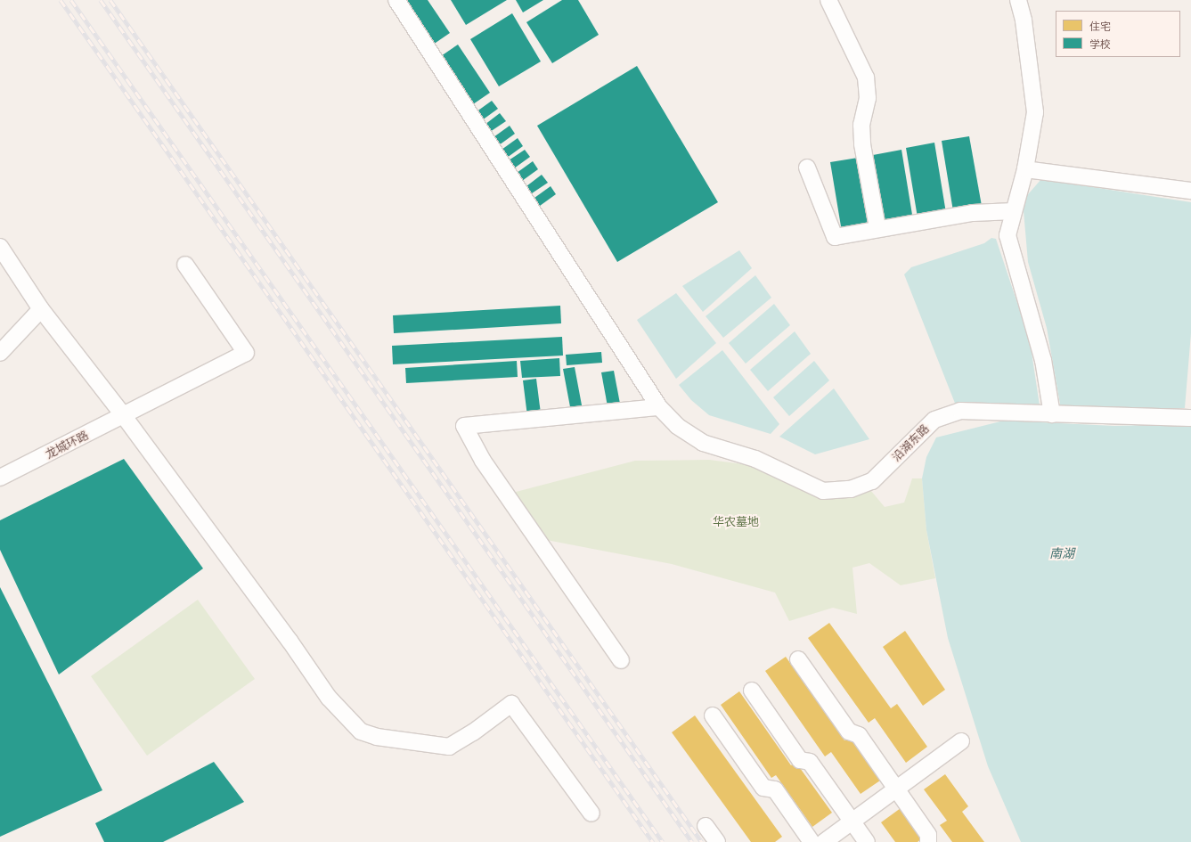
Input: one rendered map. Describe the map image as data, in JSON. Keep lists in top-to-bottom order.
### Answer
{
  "streets": {
    "street": ["沿湖东路", "龙城环路"]
  },
  "water": ["南湖"],
  "parks": ["华农墓地"],
  "legend": ["住宅", "学校"]
}
